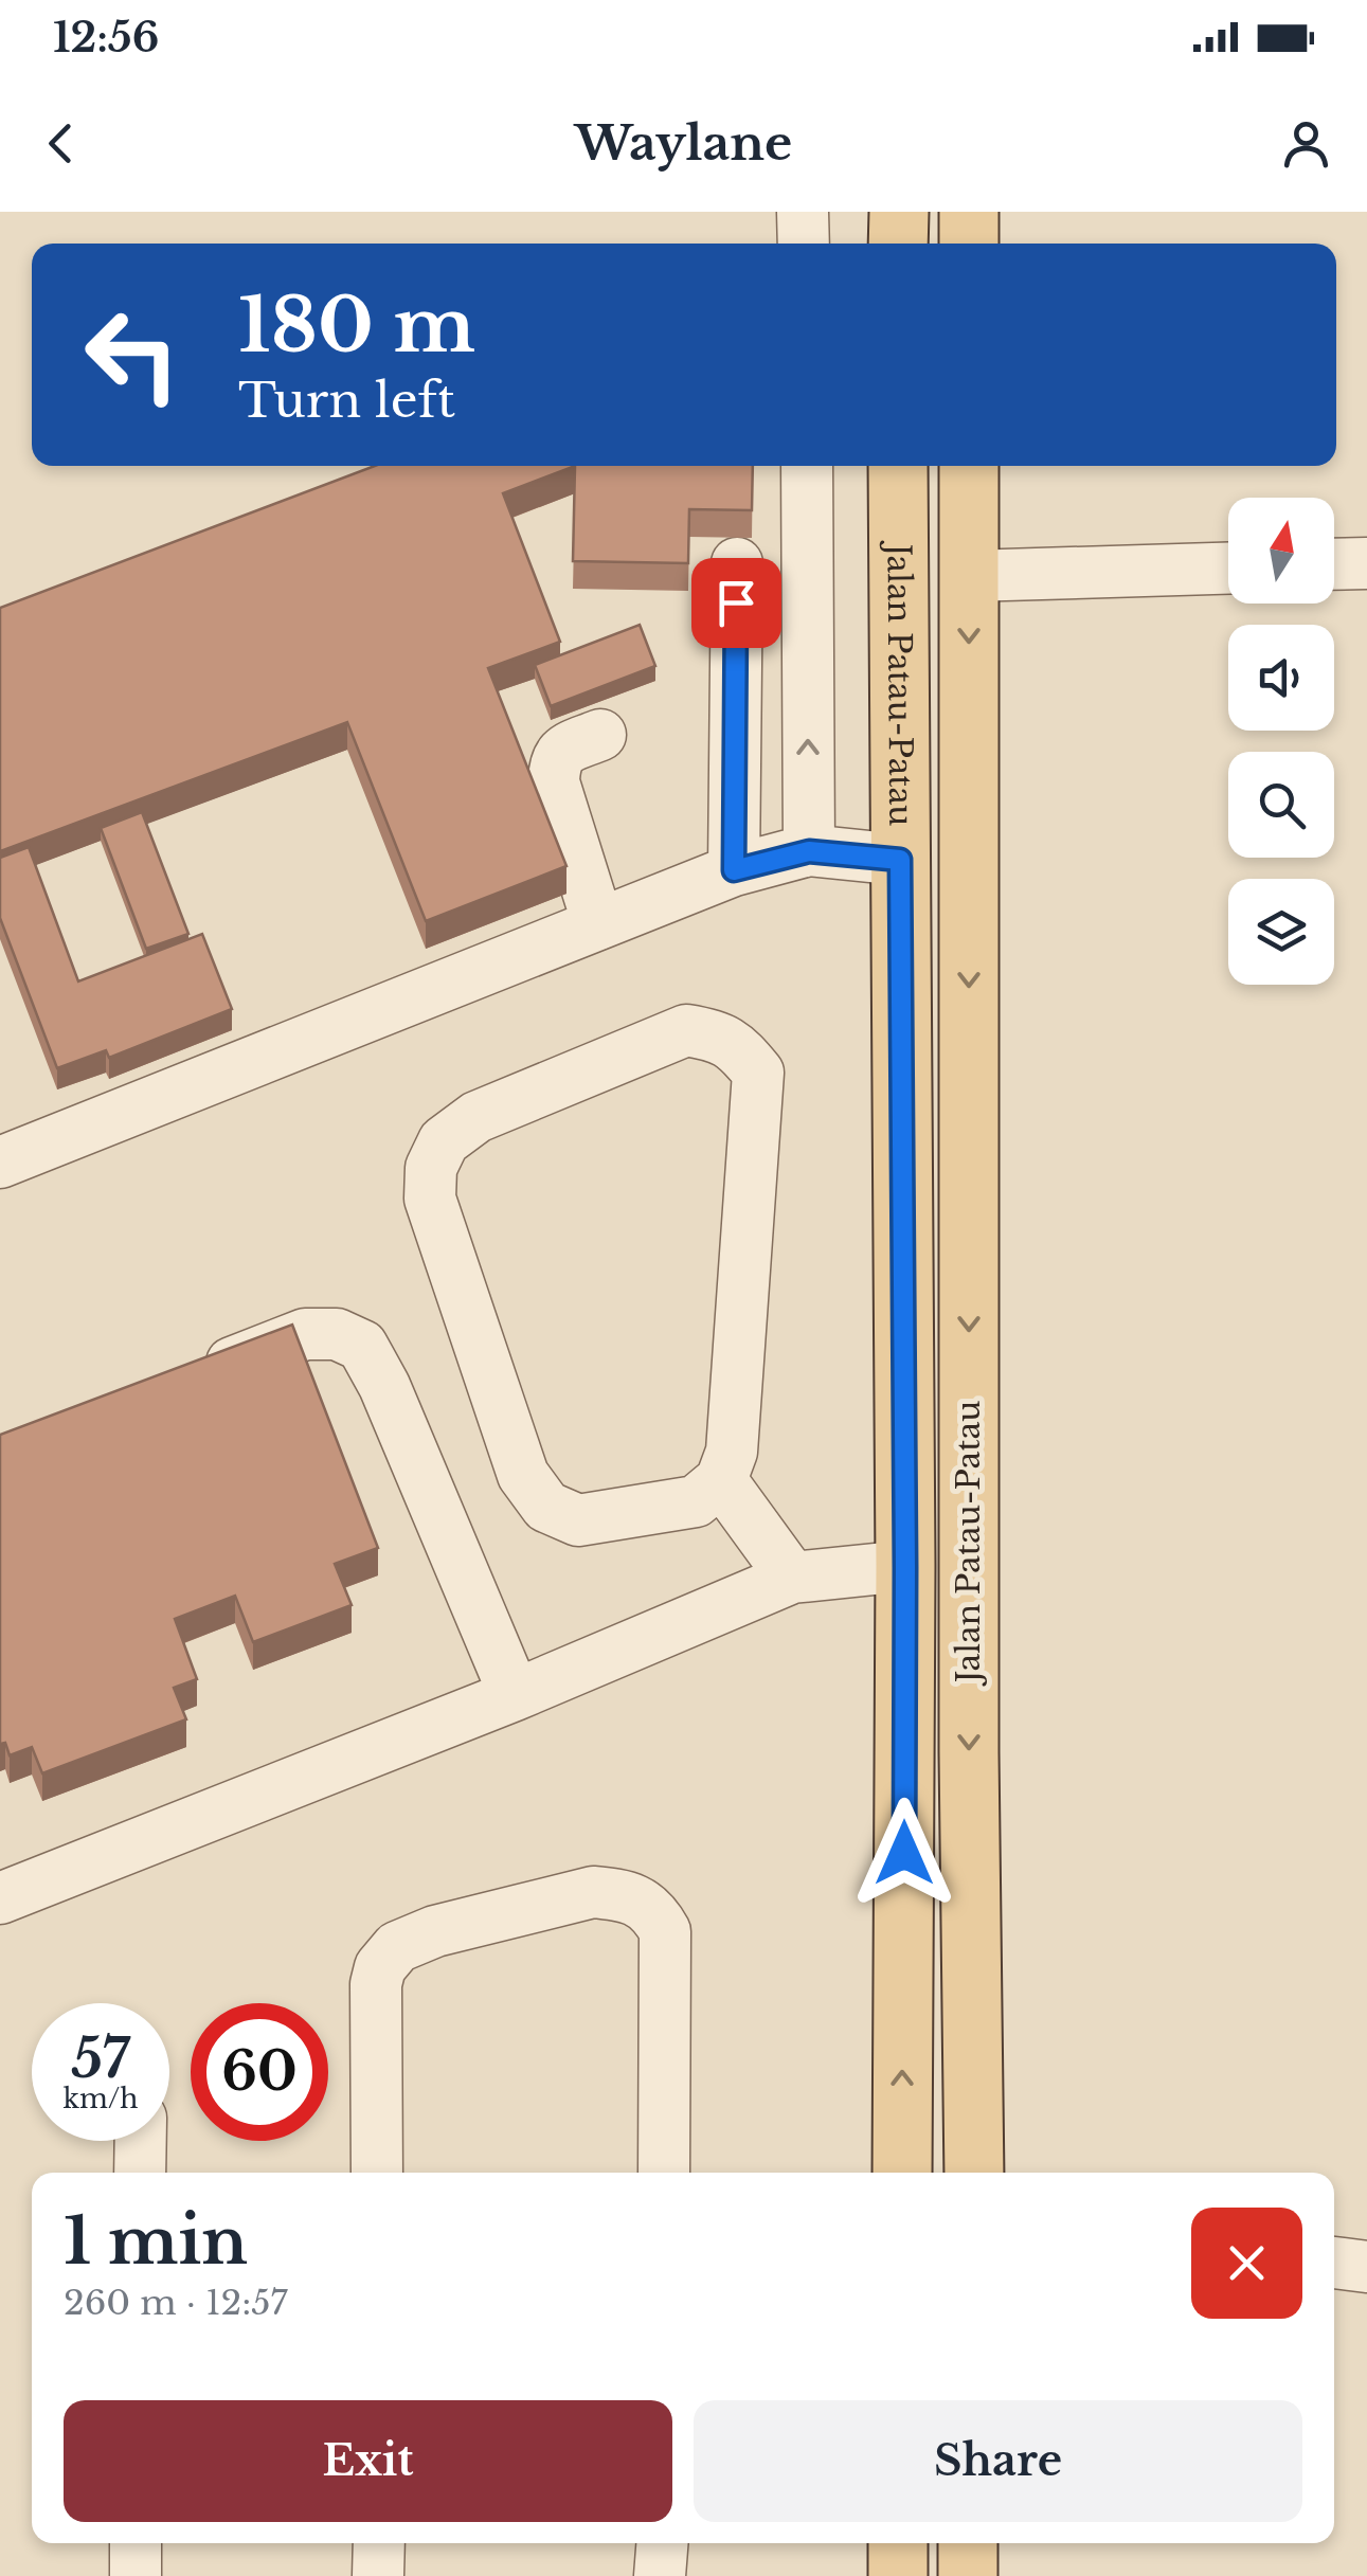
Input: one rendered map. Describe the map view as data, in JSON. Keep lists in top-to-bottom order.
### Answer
{
  "streets": {
    "main road": ["Jalan Patau-Patau"]
  },
  "north": "top",
  "page": {
    "status": "12:56",
    "header": "Waylane",
    "turn": ["180 m", "Turn left"],
    "speed": "57 km/h",
    "limit": "60",
    "heading": ["1 min", "260 m · 12:57"],
    "buttons": ["Exit", "Share"]
  }
}
